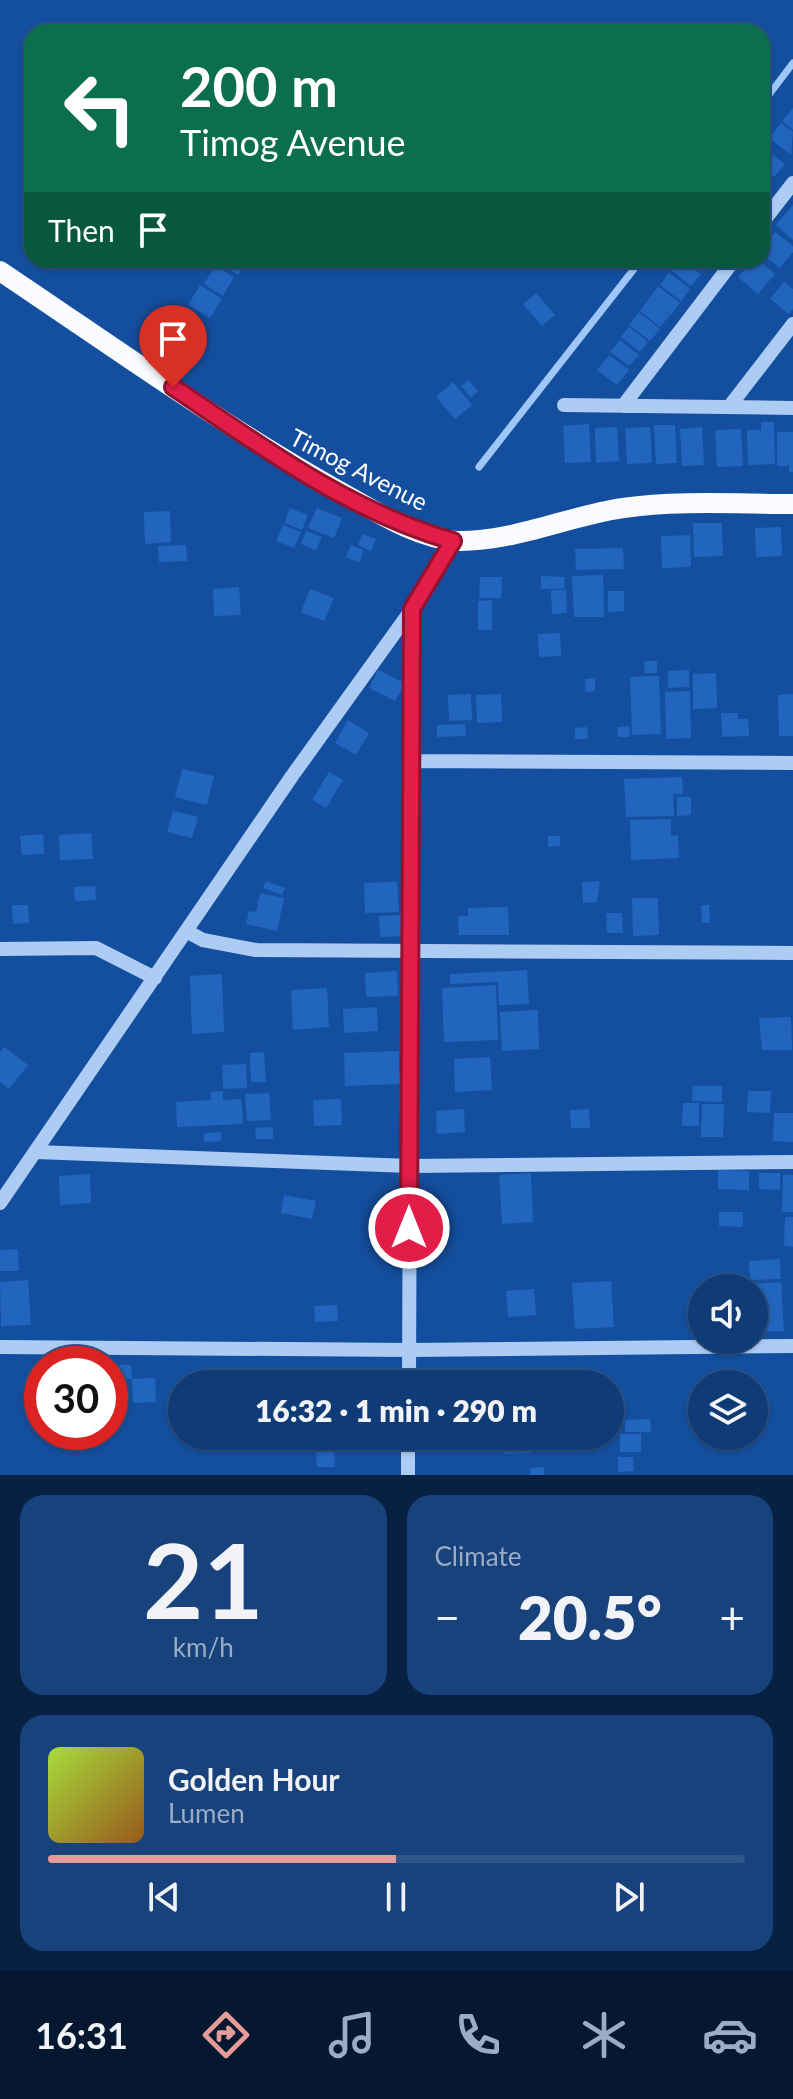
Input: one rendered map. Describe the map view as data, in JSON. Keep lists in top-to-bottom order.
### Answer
{
  "streets": {
    "main road": ["Timog Avenue"]
  },
  "page": {
    "turn": ["200 m", "Timog Avenue"],
    "then": "Then",
    "limit": "30",
    "trip": "16:32 · 1 min · 290 m",
    "tile": [
      ["21", "km/h"],
      "Climate"
    ],
    "heat": ["−", "20.5°", "+"],
    "song": ["Golden Hour", "Lumen"],
    "tabs": "16:31"
  }
}
